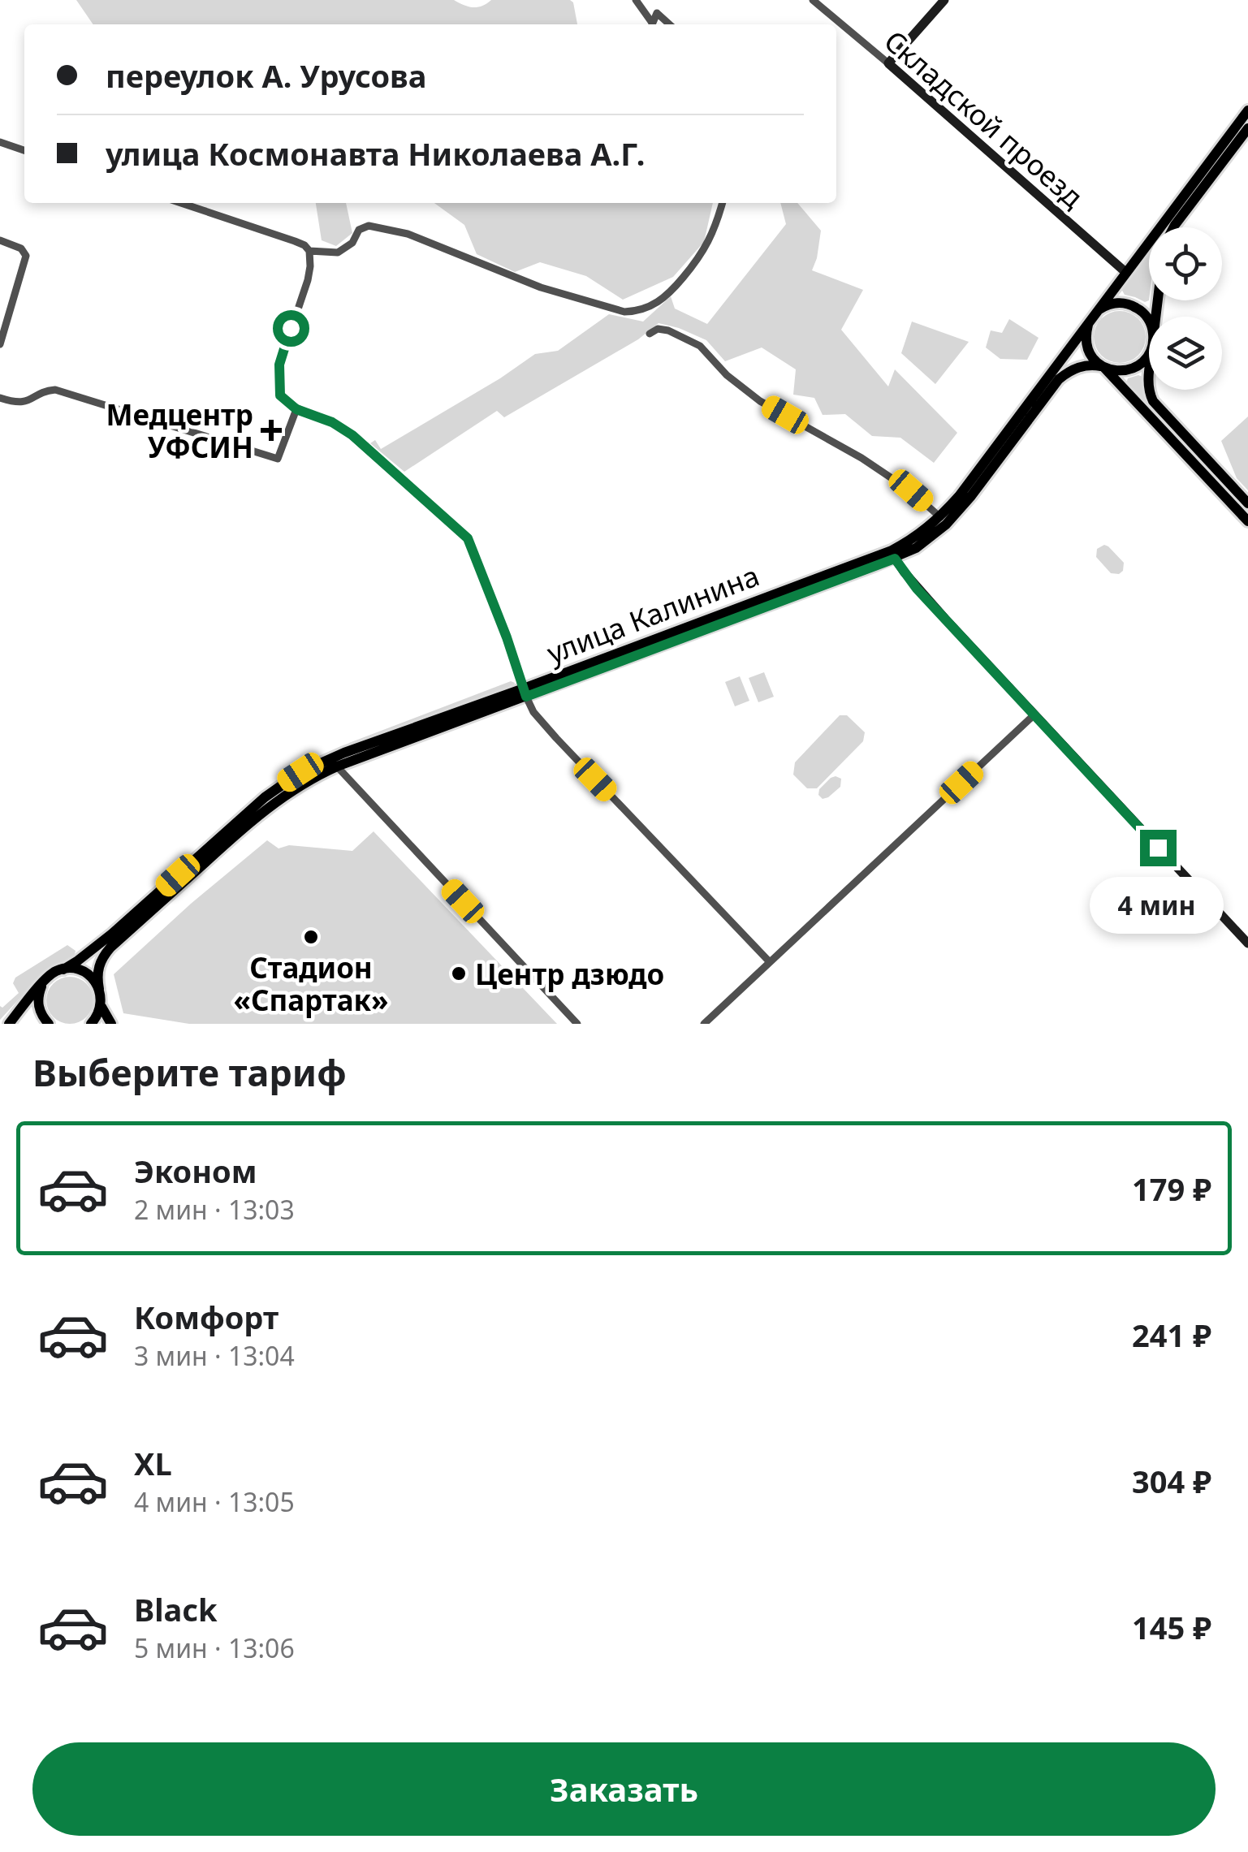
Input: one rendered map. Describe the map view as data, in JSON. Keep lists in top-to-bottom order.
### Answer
{
  "streets": {
    "main road": ["улица Калинина"],
    "street": ["Складской проезд"]
  },
  "places": {
    "health": ["Медцентр УФСИН"],
    "other": ["Стадион «Спартак»", "Центр дзюдо"]
  },
  "page": {
    "banner": ["переулок А. Урусова", "улица Космонавта Николаева А.Г."],
    "bubble": "4 мин",
    "heading": "Выберите тариф",
    "list": [
      {
        "name": "Эконом",
        "note": "2 мин · 13:03",
        "value": "179 ₽"
      },
      {
        "name": "Комфорт",
        "note": "3 мин · 13:04",
        "value": "241 ₽"
      },
      {
        "name": "XL",
        "note": "4 мин · 13:05",
        "value": "304 ₽"
      },
      {
        "name": "Black",
        "note": "5 мин · 13:06",
        "value": "145 ₽"
      }
    ],
    "buttons": "Заказать"
  }
}
